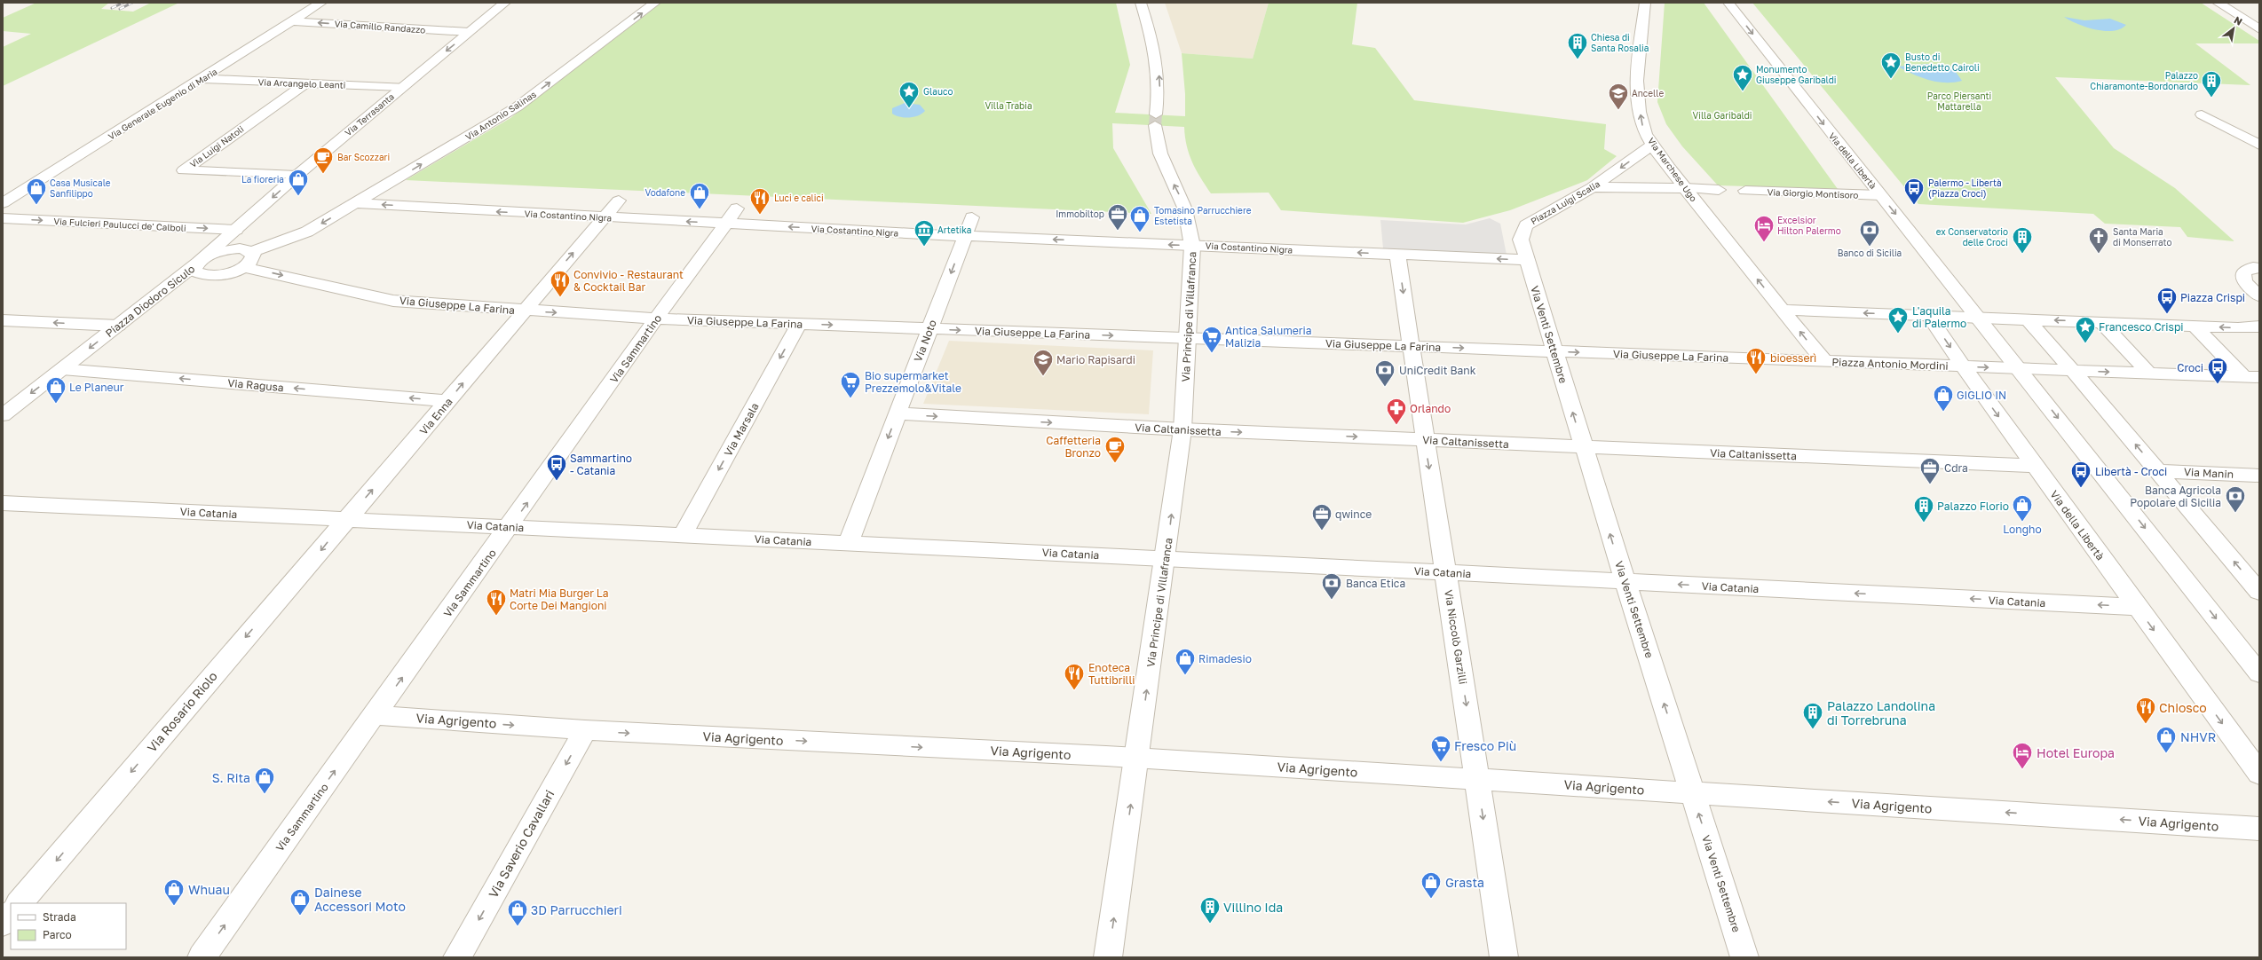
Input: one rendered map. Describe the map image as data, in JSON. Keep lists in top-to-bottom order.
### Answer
{
  "streets": {
    "street": [
      "Via Camillo Randazzo",
      "Via Arcangelo Leanti",
      "Via Generale Eugenio di Maria",
      "Via Terrasanta",
      "Via Antonio Salinas",
      "Via Luigi Natoli",
      "Via della Libertà",
      "Via Marchese Ugo",
      "Via Giorgio Montisoro",
      "Piazza Luigi Scalia",
      "Via Costantino Nigra",
      "Via Fulcieri Paulucci de' Calboli",
      "Piazza Diodoro Siculo",
      "Via Giuseppe La Farina",
      "Via Principe di Villafranca",
      "Via Venti Settembre",
      "Via Noto",
      "Via Sammartino",
      "Piazza Antonio Mordini",
      "Via Ragusa",
      "Via Enna",
      "Via Marsala",
      "Via Caltanissetta",
      "Via Manin",
      "Via Catania",
      "Via Niccolò Garzilli",
      "Via Rosario Riolo",
      "Via Agrigento",
      "Via Saverio Cavallari"
    ]
  },
  "crossings": [
    ["Via Camillo Randazzo", "Via Generale Eugenio di Maria"],
    ["Via Camillo Randazzo", "Via Terrasanta"],
    ["Via Arcangelo Leanti", "Via Generale Eugenio di Maria"],
    ["Via Arcangelo Leanti", "Via Terrasanta"],
    ["Via Arcangelo Leanti", "Via Luigi Natoli"],
    ["Via Terrasanta", "Via Luigi Natoli"],
    ["Via Terrasanta", "Via Fulcieri Paulucci de' Calboli"],
    ["Via Terrasanta", "Piazza Diodoro Siculo"],
    ["Via Antonio Salinas", "Via Costantino Nigra"],
    ["Via della Libertà", "Via Giorgio Montisoro"],
    ["Via della Libertà", "Piazza Antonio Mordini"],
    ["Via della Libertà", "Via Caltanissetta"],
    ["Via della Libertà", "Via Catania"],
    ["Via Marchese Ugo", "Piazza Luigi Scalia"],
    ["Via Marchese Ugo", "Piazza Antonio Mordini"],
    ["Piazza Luigi Scalia", "Via Venti Settembre"],
    ["Via Costantino Nigra", "Via Principe di Villafranca"],
    ["Via Costantino Nigra", "Via Noto"],
    ["Via Costantino Nigra", "Via Sammartino"],
    ["Via Costantino Nigra", "Via Enna"],
    ["Via Costantino Nigra", "Via Niccolò Garzilli"],
    ["Via Fulcieri Paulucci de' Calboli", "Piazza Diodoro Siculo"],
    ["Piazza Diodoro Siculo", "Via Ragusa"],
    ["Via Giuseppe La Farina", "Via Principe di Villafranca"],
    ["Via Giuseppe La Farina", "Via Venti Settembre"],
    ["Via Giuseppe La Farina", "Via Noto"],
    ["Via Giuseppe La Farina", "Via Sammartino"],
    ["Via Giuseppe La Farina", "Piazza Antonio Mordini"],
    ["Via Giuseppe La Farina", "Via Enna"],
    ["Via Giuseppe La Farina", "Via Marsala"],
    ["Via Giuseppe La Farina", "Via Niccolò Garzilli"],
    ["Via Principe di Villafranca", "Via Caltanissetta"],
    ["Via Principe di Villafranca", "Via Catania"],
    ["Via Principe di Villafranca", "Via Agrigento"],
    ["Via Venti Settembre", "Via Caltanissetta"],
    ["Via Venti Settembre", "Via Catania"],
    ["Via Venti Settembre", "Via Agrigento"],
    ["Via Noto", "Via Caltanissetta"],
    ["Via Noto", "Via Catania"],
    ["Via Sammartino", "Via Catania"],
    ["Via Sammartino", "Via Agrigento"],
    ["Via Ragusa", "Via Enna"],
    ["Via Enna", "Via Catania"],
    ["Via Enna", "Via Rosario Riolo"],
    ["Via Marsala", "Via Catania"],
    ["Via Caltanissetta", "Via Niccolò Garzilli"],
    ["Via Catania", "Via Niccolò Garzilli"],
    ["Via Catania", "Via Rosario Riolo"],
    ["Via Niccolò Garzilli", "Via Agrigento"],
    ["Via Agrigento", "Via Saverio Cavallari"]
  ],
  "one_way": [
    "Via Camillo Randazzo",
    "Via Antonio Salinas",
    "Via Marchese Ugo",
    "Piazza Luigi Scalia",
    "Via Costantino Nigra",
    "Piazza Diodoro Siculo",
    "Via Giuseppe La Farina",
    "Via Principe di Villafranca",
    "Via Venti Settembre",
    "Via Noto",
    "Via Sammartino",
    "Via Ragusa",
    "Via Enna",
    "Via Marsala",
    "Via Caltanissetta",
    "Via Niccolò Garzilli",
    "Via Rosario Riolo",
    "Via Saverio Cavallari"
  ],
  "parks": ["Parco Piersanti Mattarella", "Villa Trabia", "Villa Garibaldi"],
  "places": {
    "building": [
      "Chiesa di Santa Rosalia",
      "Palazzo Chiaramonte-Bordonardo",
      "ex Conservatorio delle Croci",
      "Palazzo Florio",
      "Palazzo Landolina di Torrebruna",
      "Villino Ida"
    ],
    "place": [
      "Busto di Benedetto Cairoli",
      "Monumento Giuseppe Garibaldi",
      "Glauco",
      "L'aquila di Palermo",
      "Francesco Crispi"
    ],
    "school or university": ["Ancelle", "Mario Rapisardi"],
    "cafe": ["Bar Scozzari", "Caffetteria Bronzo"],
    "shop": [
      "La fioreria",
      "Casa Musicale Sanfilippo",
      "Vodafone",
      "Tomasino Parrucchiere Estetista",
      "Le Planeur",
      "GIGLIO IN",
      "Longho",
      "Rimadesio",
      "NHVR",
      "S. Rita",
      "Grasta",
      "Whuau",
      "Dainese Accessori Moto",
      "3D Parrucchieri"
    ],
    "bus stop": [
      "Palermo - Libertà (Piazza Croci)",
      "Piazza Crispi",
      "Croci",
      "Sammartino - Catania",
      "Libertà - Croci"
    ],
    "restaurant": [
      "Luci e calici",
      "Convivio - Restaurant & Cocktail Bar",
      "bioesserì",
      "Matri Mia Burger La Corte Dei Mangioni",
      "Enoteca Tuttibrilli",
      "Chiosco"
    ],
    "office": ["Immobiltop", "Cdra", "qwince"],
    "hotel": ["Excelsior Hilton Palermo", "Hotel Europa"],
    "museum": ["Artetika"],
    "bank": [
      "Banco di Sicilia",
      "UniCredit Bank",
      "Banca Agricola Popolare di Sicilia",
      "Banca Etica"
    ],
    "church": ["Santa Maria di Monserrato"],
    "supermarket": ["Antica Salumeria Malizia", "Bio supermarket Prezzemolo&Vitale", "Fresco Più"],
    "pharmacy": ["Orlando"]
  },
  "legend": ["Strada", "Parco"],
  "north": "top right"
}
